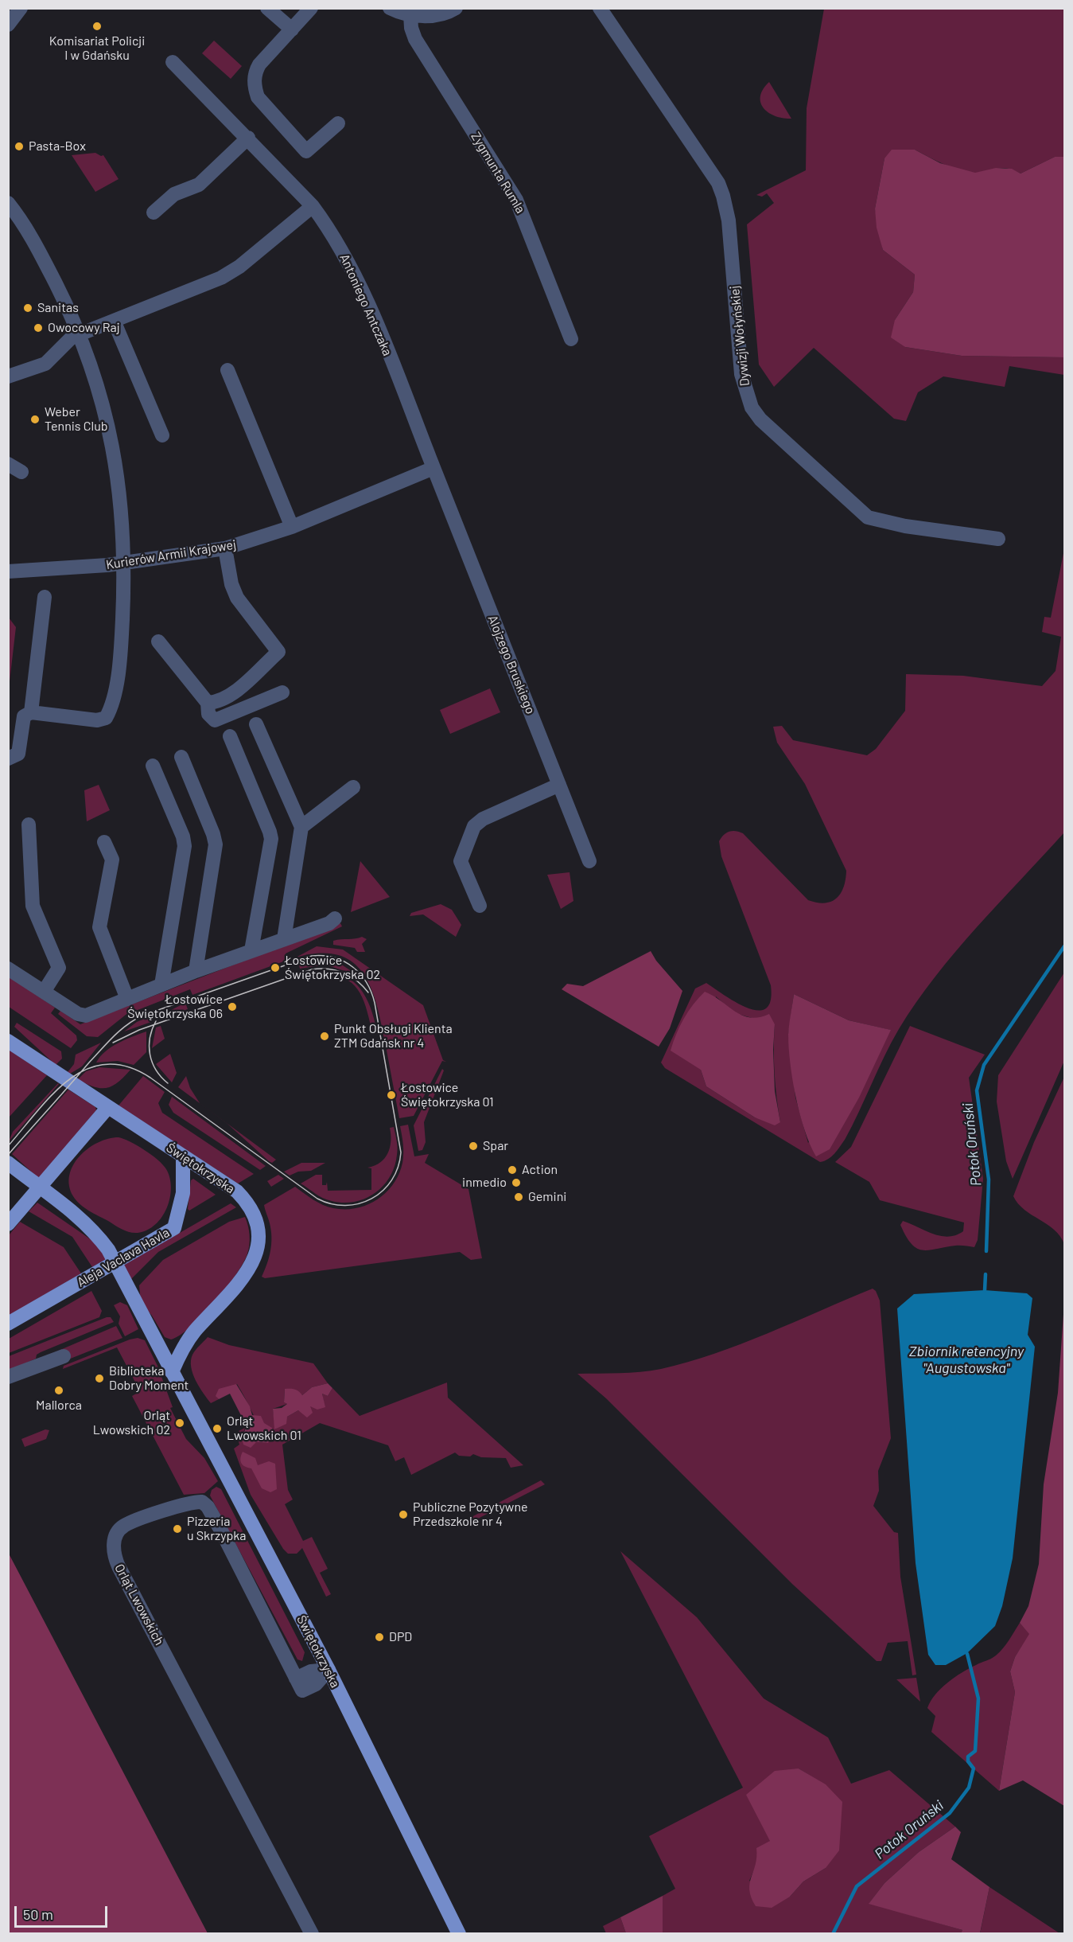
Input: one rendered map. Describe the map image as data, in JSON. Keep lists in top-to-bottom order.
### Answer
{
  "streets": {
    "main road": ["Świętokrzyska", "Aleja Vaclava Havla"],
    "street": [
      "Zygmunta Rumla",
      "Antoniego Antczaka",
      "Dywizji Wołyńskiej",
      "Kurierów Armii Krajowej",
      "Alojzego Bruskiego",
      "Orląt Lwowskich"
    ]
  },
  "crossings": [
    ["Antoniego Antczaka", "Kurierów Armii Krajowej"],
    ["Antoniego Antczaka", "Alojzego Bruskiego"],
    ["Kurierów Armii Krajowej", "Alojzego Bruskiego"],
    ["Świętokrzyska", "Aleja Vaclava Havla"],
    ["Świętokrzyska", "Orląt Lwowskich"]
  ],
  "water": ["Potok Oruński", "Zbiornik retencyjny \"Augustowska\""],
  "places": [
    "Komisariat Policji I w Gdańsku",
    "Pasta-Box",
    "Sanitas",
    "Owocowy Raj",
    "Weber Tennis Club",
    "Łostowice Świętokrzyska 02",
    "Łostowice Świętokrzyska 06",
    "Punkt Obsługi Klienta ZTM Gdańsk nr 4",
    "Łostowice Świętokrzyska 01",
    "Spar",
    "Action",
    "inmedio",
    "Gemini",
    "Biblioteka Dobry Moment",
    "Mallorca",
    "Orląt Lwowskich 02",
    "Orląt Lwowskich 01",
    "Publiczne Pozytywne Przedszkole nr 4",
    "Pizzeria u Skrzypka",
    "DPD"
  ],
  "scale_bar": "50 m"
}
